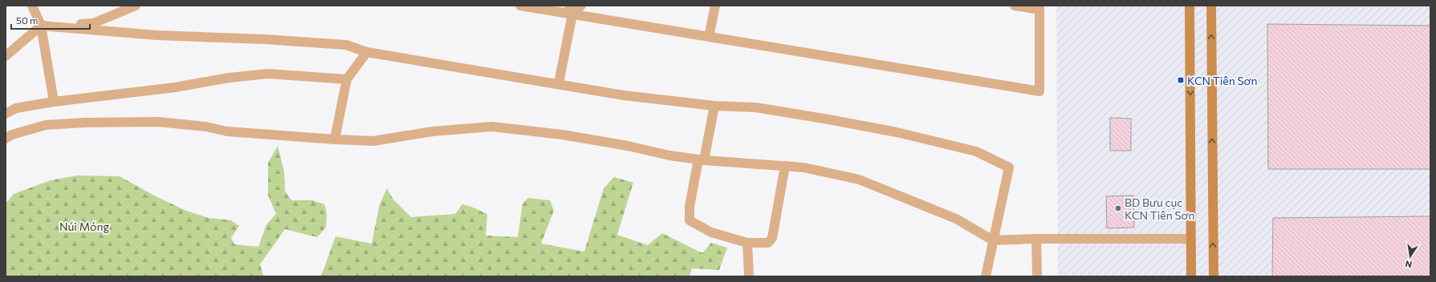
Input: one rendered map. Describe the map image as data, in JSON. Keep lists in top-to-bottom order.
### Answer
{
  "parks": ["Núi Móng"],
  "places": {
    "transit": ["KCN Tiên Sơn"],
    "other": ["BD Bưu cục KCN Tiên Sơn"]
  },
  "scale_bar": "50 m",
  "north": "bottom"
}
